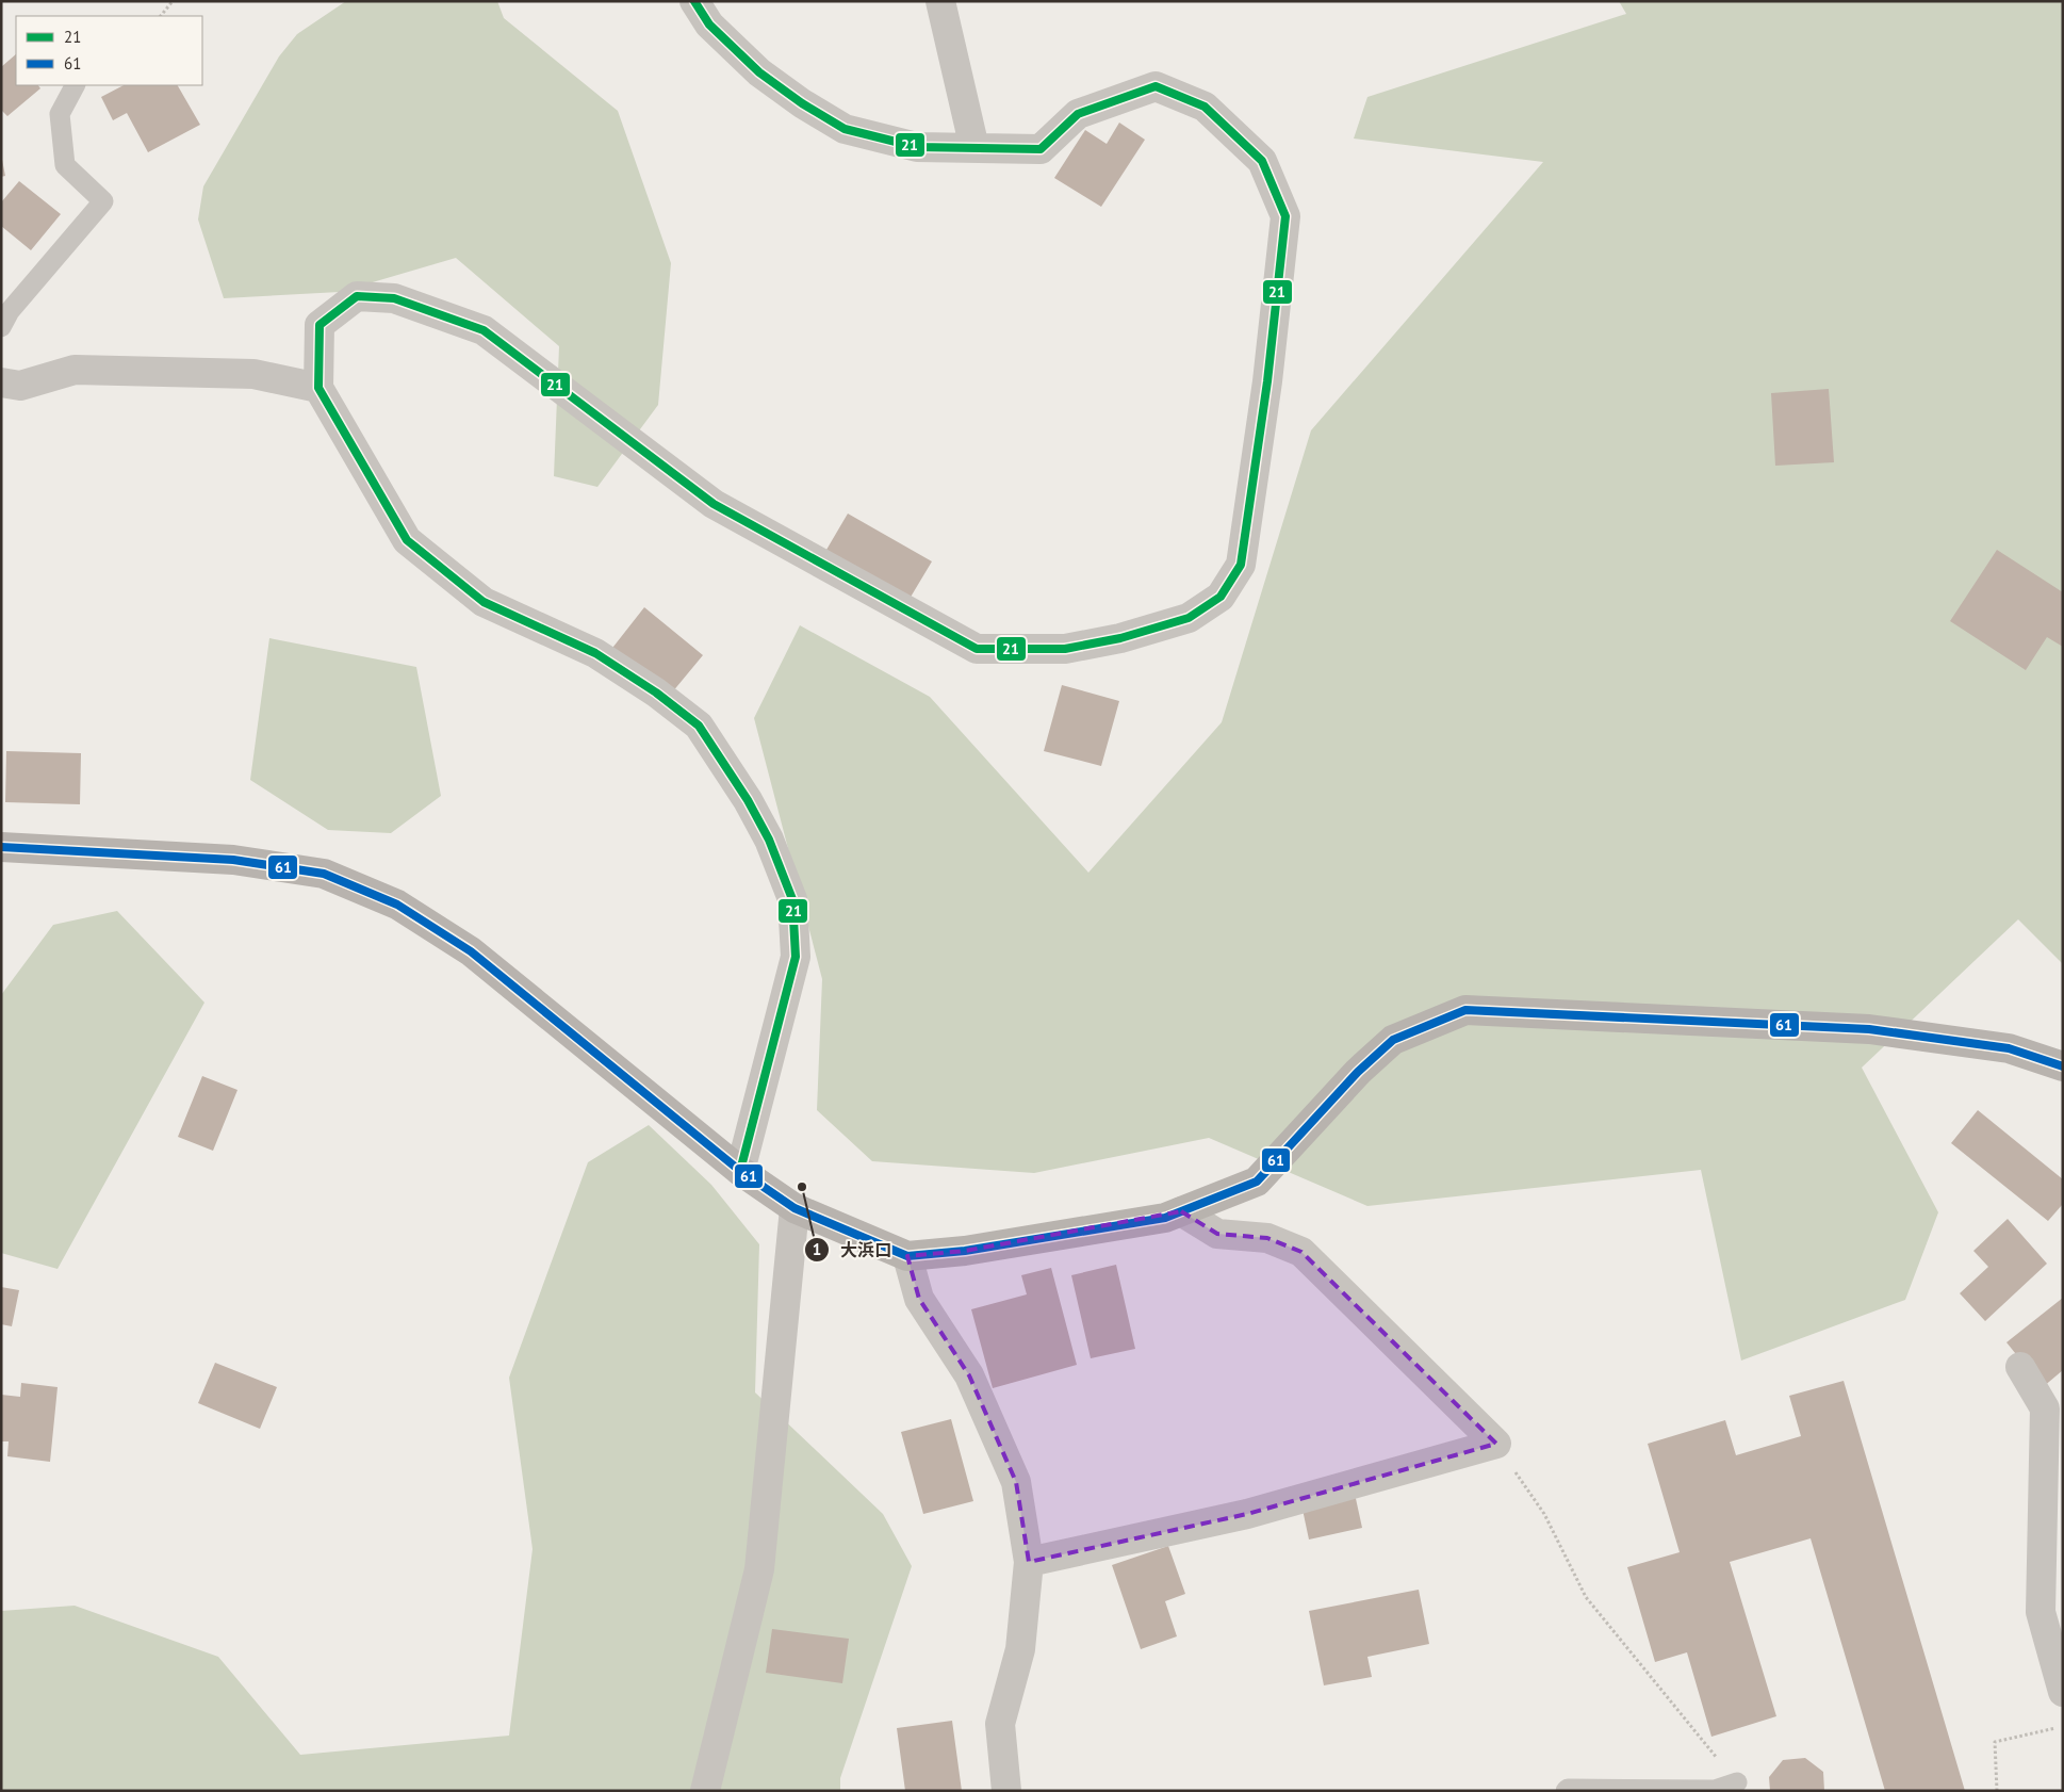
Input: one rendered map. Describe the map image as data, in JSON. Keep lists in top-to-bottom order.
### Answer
{
  "places": ["大浜口"],
  "lines": ["transit line 21", "transit line 61"],
  "legend": ["21", "61"]
}
